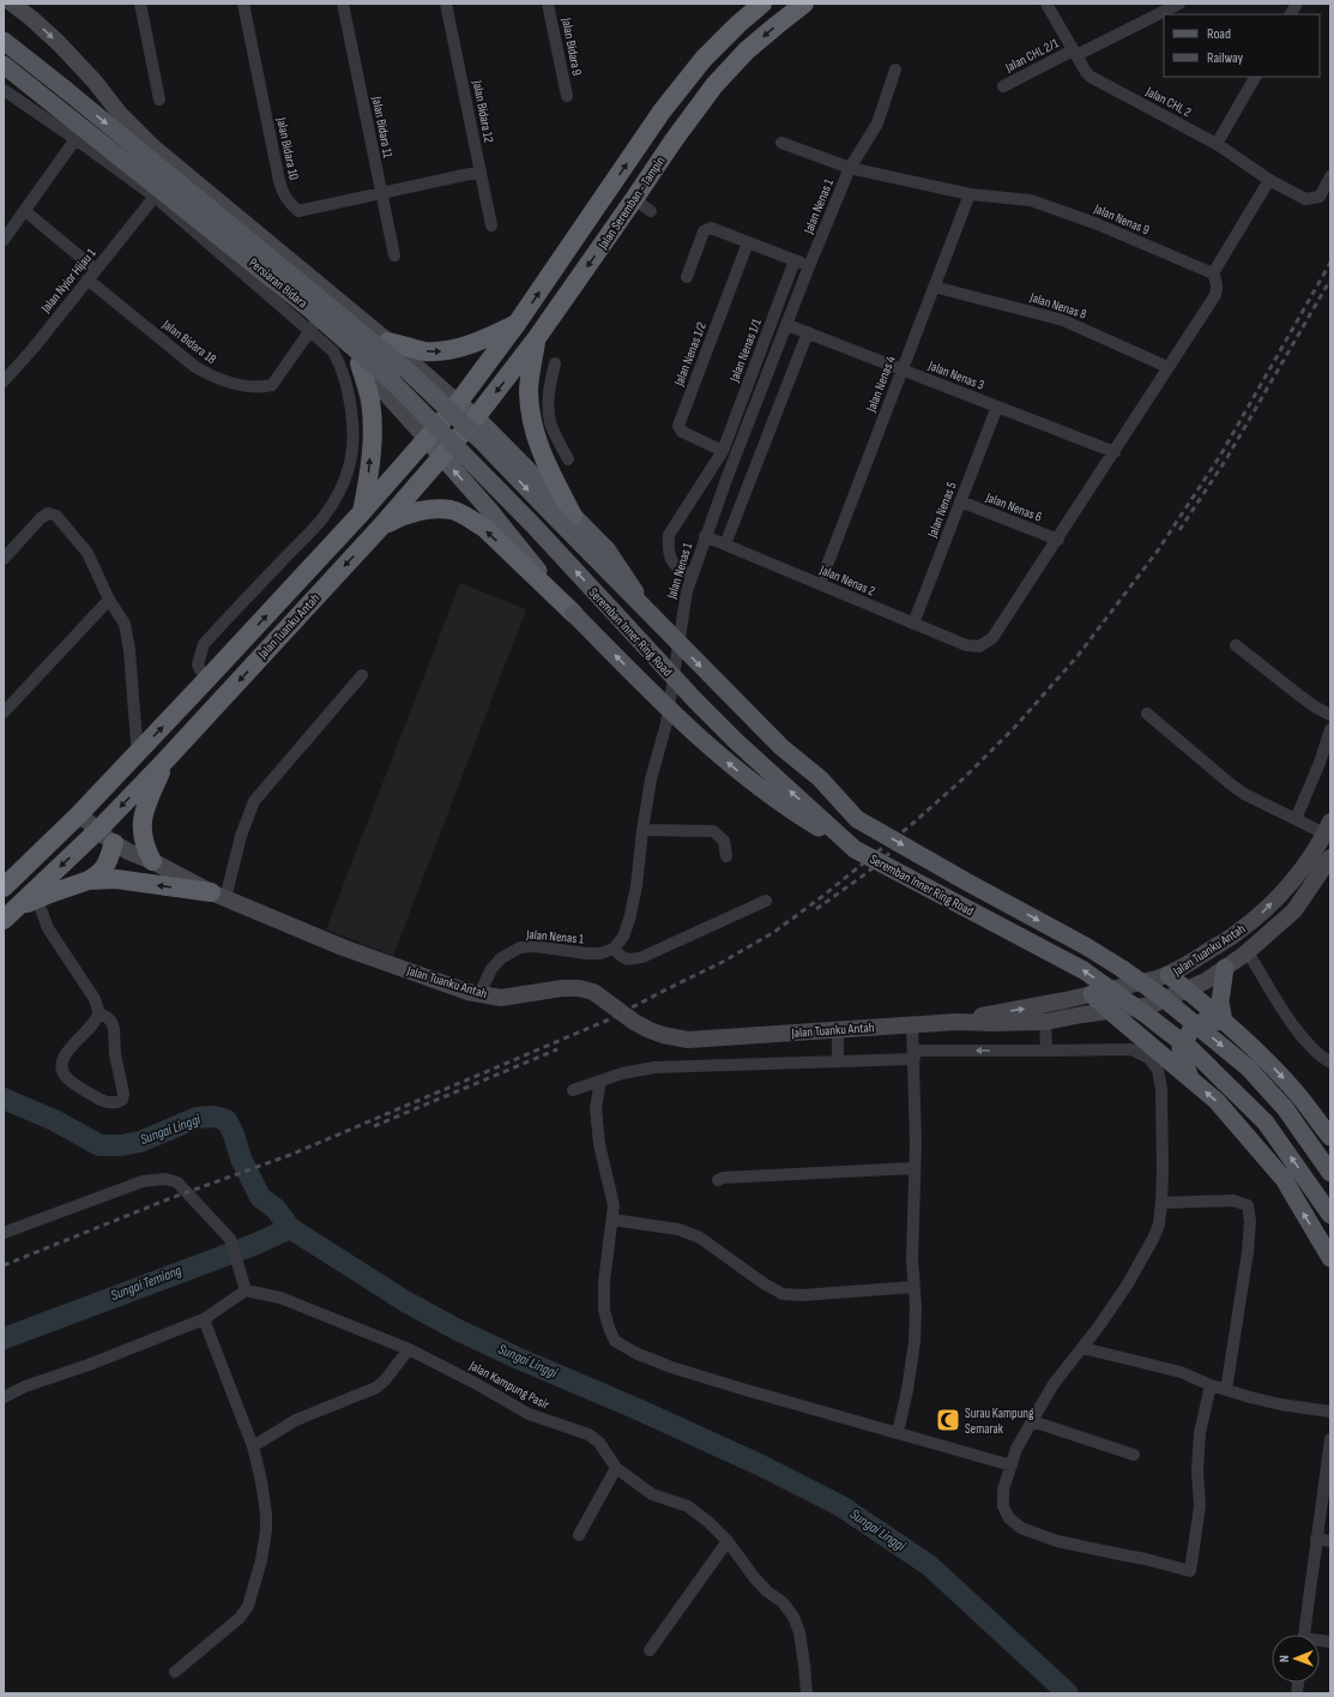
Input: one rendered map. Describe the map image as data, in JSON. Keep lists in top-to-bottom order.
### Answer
{
  "streets": {
    "highway": ["Jalan Seremban - Tampin", "Jalan Tuanku Antah"],
    "main road": ["Persiaran Bidara", "Seremban Inner Ring Road"],
    "street": [
      "Jalan Bidara 9",
      "Jalan CHL 2/1",
      "Jalan CHL 2",
      "Jalan Bidara 12",
      "Jalan Bidara 11",
      "Jalan Bidara 10",
      "Jalan Nenas 1",
      "Jalan Nenas 9",
      "Jalan Nyior Hijau 1",
      "Jalan Nenas 8",
      "Jalan Bidara 18",
      "Jalan Nenas 1/1",
      "Jalan Nenas 1/2",
      "Jalan Nenas 3",
      "Jalan Nenas 4",
      "Jalan Nenas 6",
      "Jalan Nenas 5",
      "Jalan Nenas 2",
      "Jalan Kampung Pasir"
    ]
  },
  "crossings": [
    ["Jalan CHL 2/1", "Jalan CHL 2"],
    ["Jalan Bidara 11", "Jalan Bidara 10"],
    ["Jalan Seremban - Tampin", "Persiaran Bidara"],
    ["Jalan Seremban - Tampin", "Jalan Tuanku Antah"],
    ["Jalan Nenas 1", "Jalan Nenas 9"],
    ["Jalan Nenas 1", "Jalan Nenas 1/1"],
    ["Jalan Nenas 1", "Jalan Nenas 3"],
    ["Jalan Nenas 1", "Jalan Nenas 2"],
    ["Jalan Nenas 1", "Jalan Tuanku Antah"],
    ["Jalan Nenas 9", "Jalan Nenas 4"],
    ["Jalan Nyior Hijau 1", "Jalan Bidara 18"],
    ["Persiaran Bidara", "Jalan Bidara 18"],
    ["Persiaran Bidara", "Jalan Tuanku Antah"],
    ["Persiaran Bidara", "Seremban Inner Ring Road"],
    ["Jalan Nenas 8", "Jalan Nenas 4"],
    ["Jalan Nenas 1/1", "Jalan Nenas 1/2"],
    ["Jalan Nenas 3", "Jalan Nenas 4"],
    ["Jalan Nenas 3", "Jalan Nenas 5"],
    ["Jalan Nenas 4", "Jalan Nenas 2"],
    ["Jalan Nenas 6", "Jalan Nenas 5"],
    ["Jalan Nenas 6", "Jalan Nenas 2"],
    ["Jalan Nenas 5", "Jalan Nenas 2"]
  ],
  "water": ["Sungai Linggi", "Sungai Temiang"],
  "places": {
    "mosque": ["Surau Kampung Semarak"]
  },
  "legend": ["Road", "Railway"],
  "north": "left"
}
